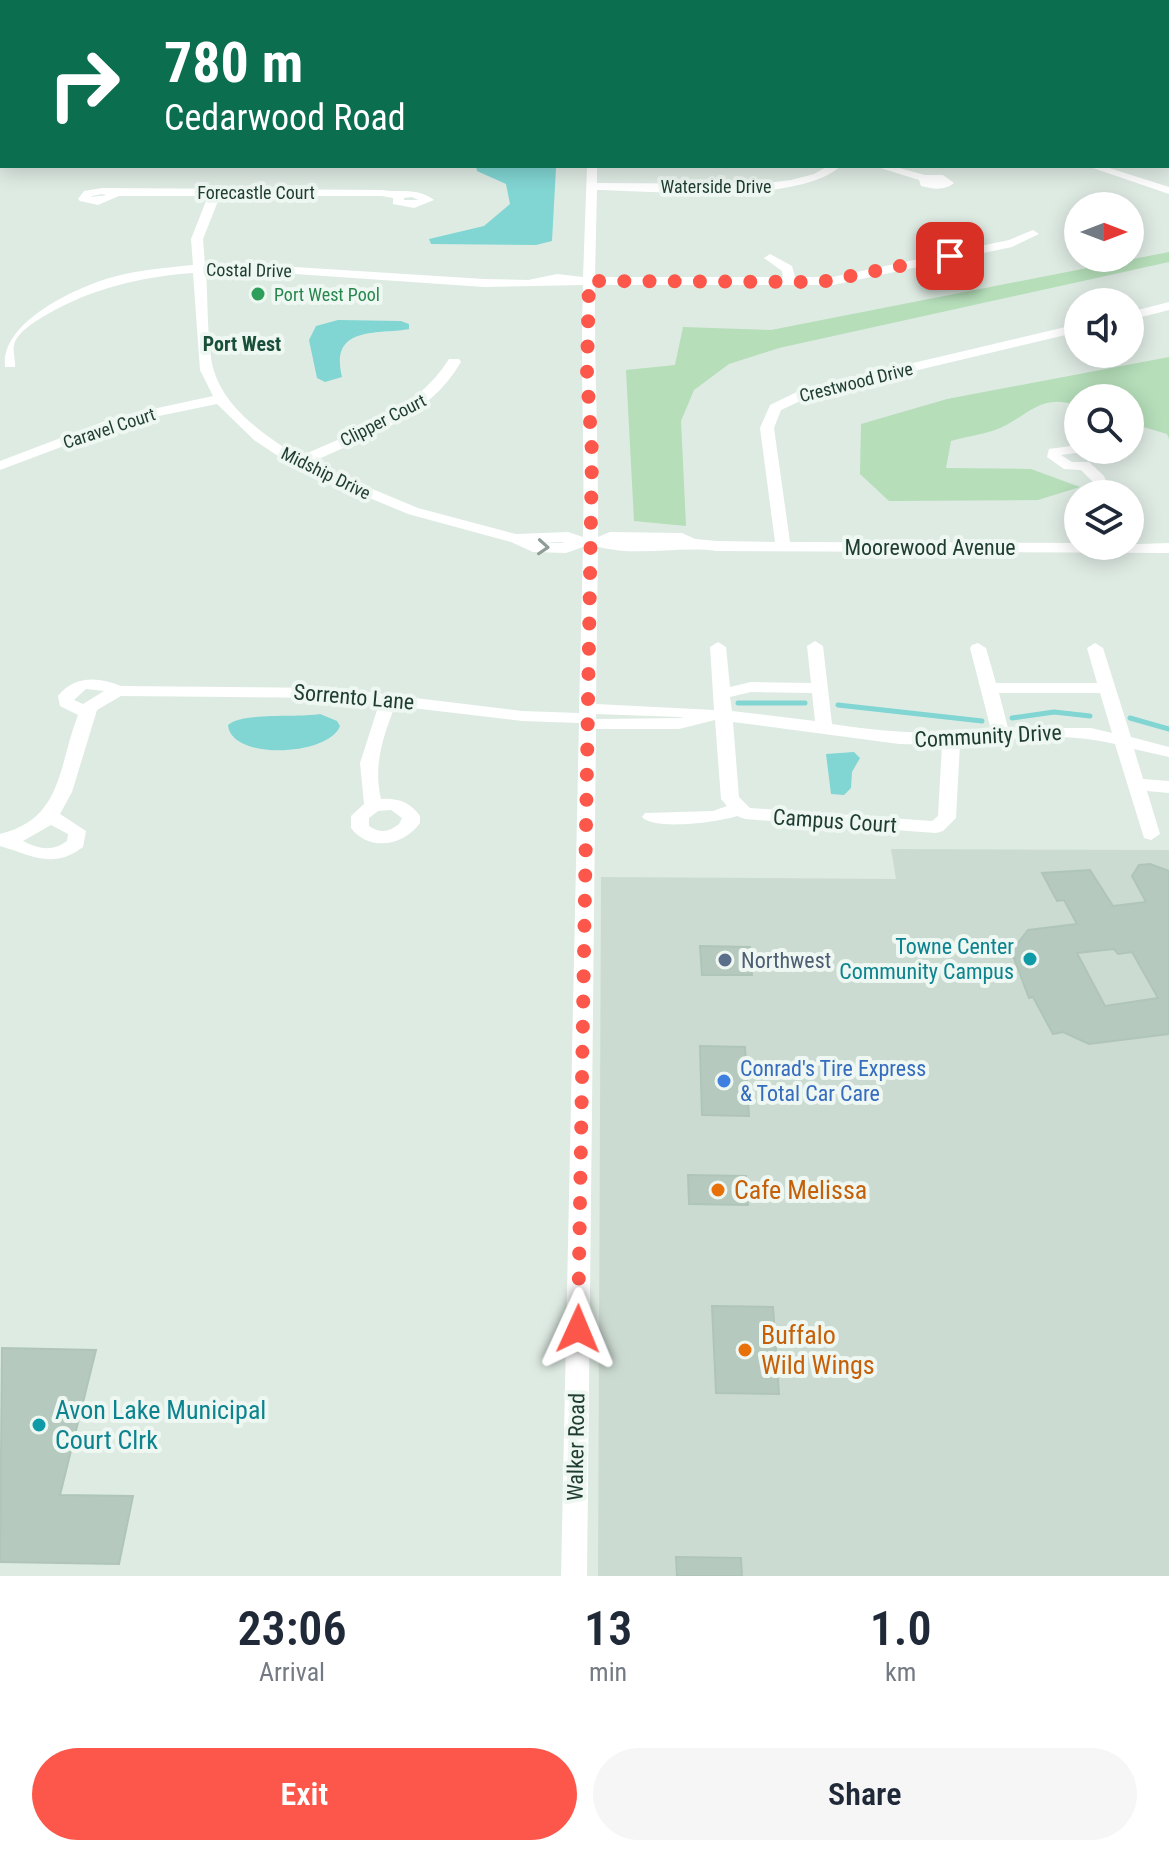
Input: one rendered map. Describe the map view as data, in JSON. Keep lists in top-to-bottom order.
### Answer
{
  "streets": {
    "street": [
      "Waterside Drive",
      "Forecastle Court",
      "Costal Drive",
      "Crestwood Drive",
      "Clipper Court",
      "Caravel Court",
      "Midship Drive",
      "Moorewood Avenue",
      "Sorrento Lane",
      "Community Drive",
      "Campus Court",
      "Walker Road"
    ]
  },
  "crossings": [
    ["Waterside Drive", "Walker Road"],
    ["Forecastle Court", "Midship Drive"],
    ["Costal Drive", "Midship Drive"],
    ["Costal Drive", "Walker Road"],
    ["Crestwood Drive", "Moorewood Avenue"],
    ["Clipper Court", "Midship Drive"],
    ["Caravel Court", "Midship Drive"],
    ["Midship Drive", "Moorewood Avenue"],
    ["Midship Drive", "Walker Road"],
    ["Moorewood Avenue", "Walker Road"],
    ["Sorrento Lane", "Community Drive"],
    ["Sorrento Lane", "Walker Road"],
    ["Community Drive", "Campus Court"],
    ["Community Drive", "Walker Road"]
  ],
  "districts": ["Port West"],
  "places": [
    "Port West Pool",
    "Towne Center Community Campus",
    "Northwest",
    "Conrad's Tire Express & Total Car Care",
    "Cafe Melissa",
    "Buffalo Wild Wings",
    "Avon Lake Municipal Court Clrk"
  ],
  "north": "right",
  "page": {
    "turn": ["780 m", "Cedarwood Road"],
    "eta": [
      "23:06",
      "Arrival",
      "13",
      "min",
      "1.0",
      "km"
    ],
    "buttons": ["Exit", "Share"]
  }
}
